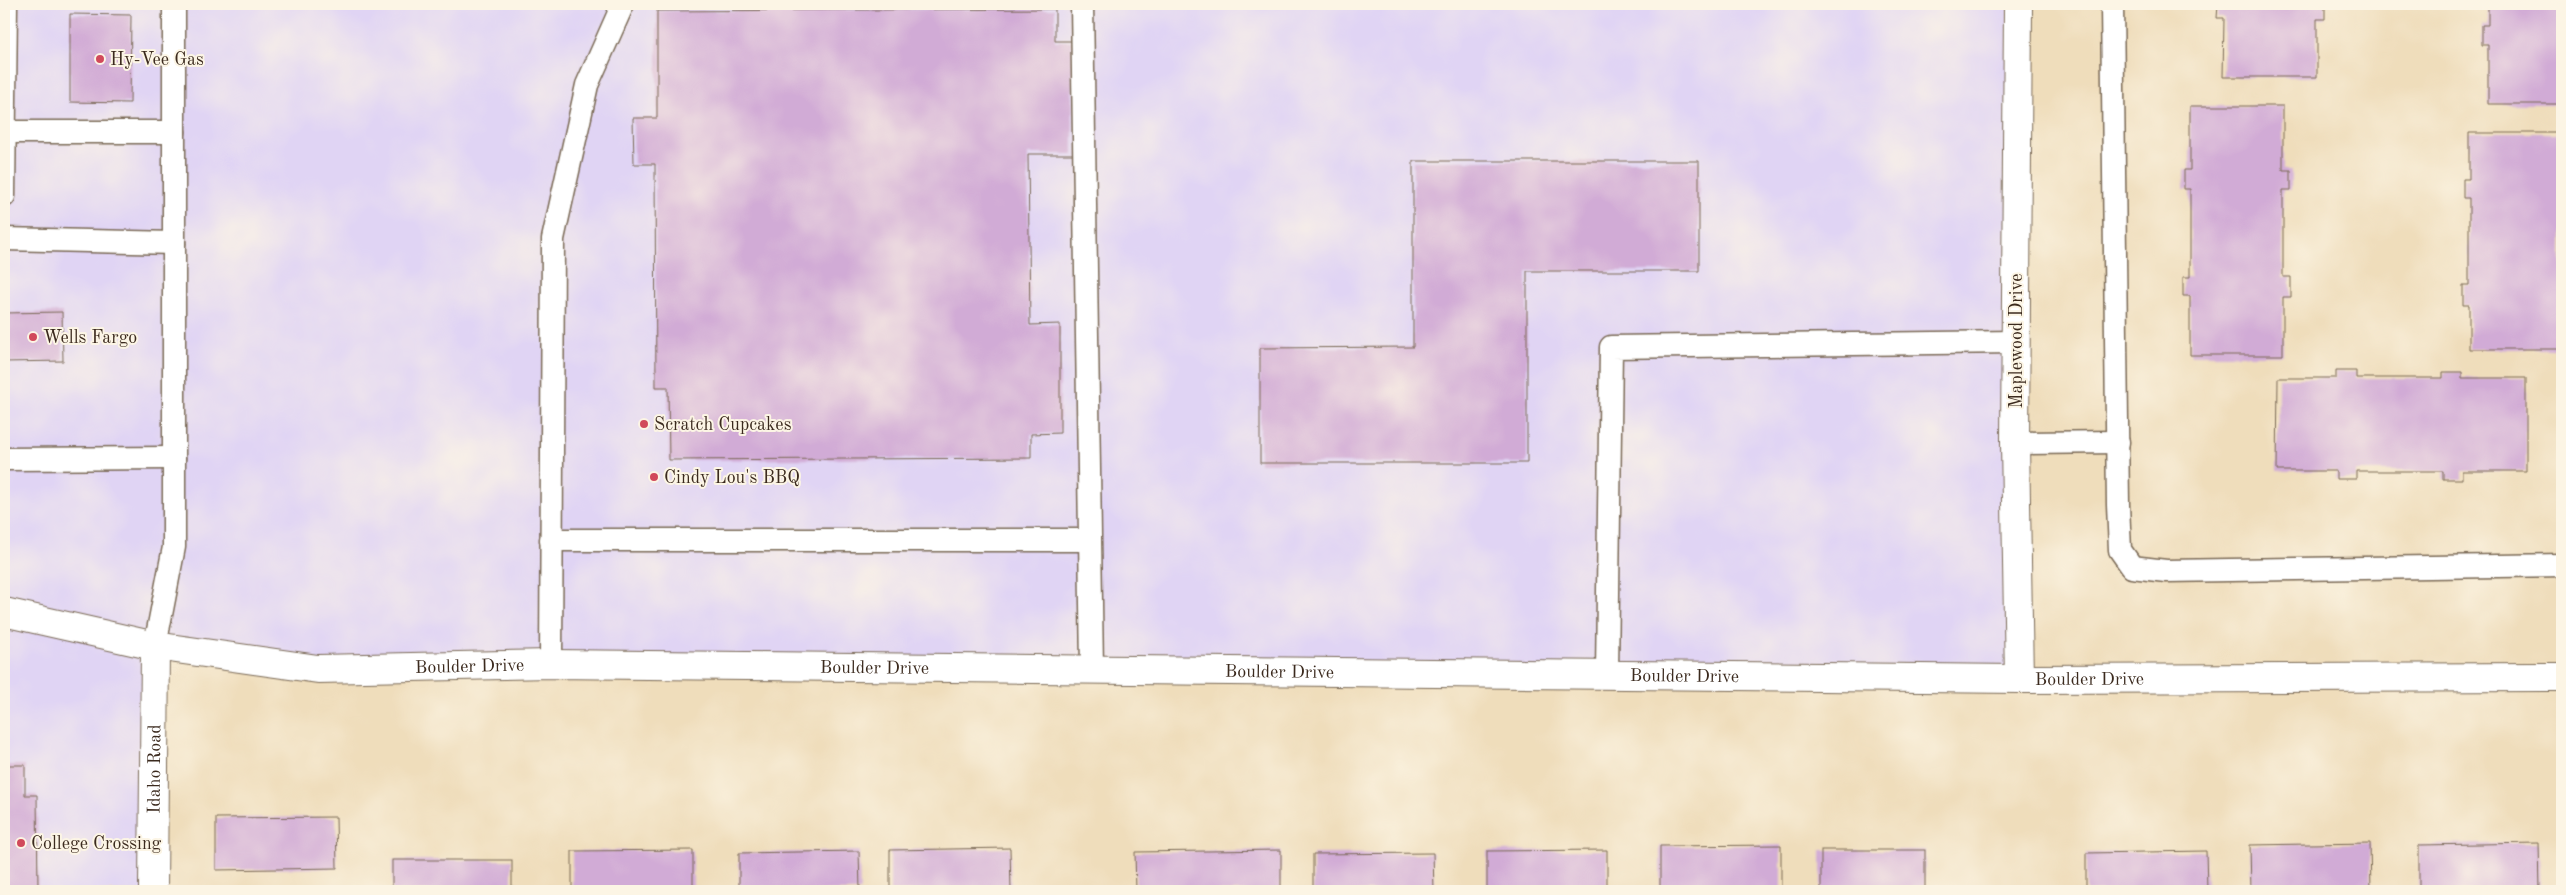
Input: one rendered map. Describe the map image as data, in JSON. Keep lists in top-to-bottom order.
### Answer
{
  "streets": {
    "street": ["Maplewood Drive", "Boulder Drive", "Idaho Road"]
  },
  "crossings": [
    ["Maplewood Drive", "Boulder Drive"],
    ["Boulder Drive", "Idaho Road"]
  ],
  "places": [
    "Hy-Vee Gas",
    "Wells Fargo",
    "Scratch Cupcakes",
    "Cindy Lou's BBQ",
    "College Crossing"
  ]
}
